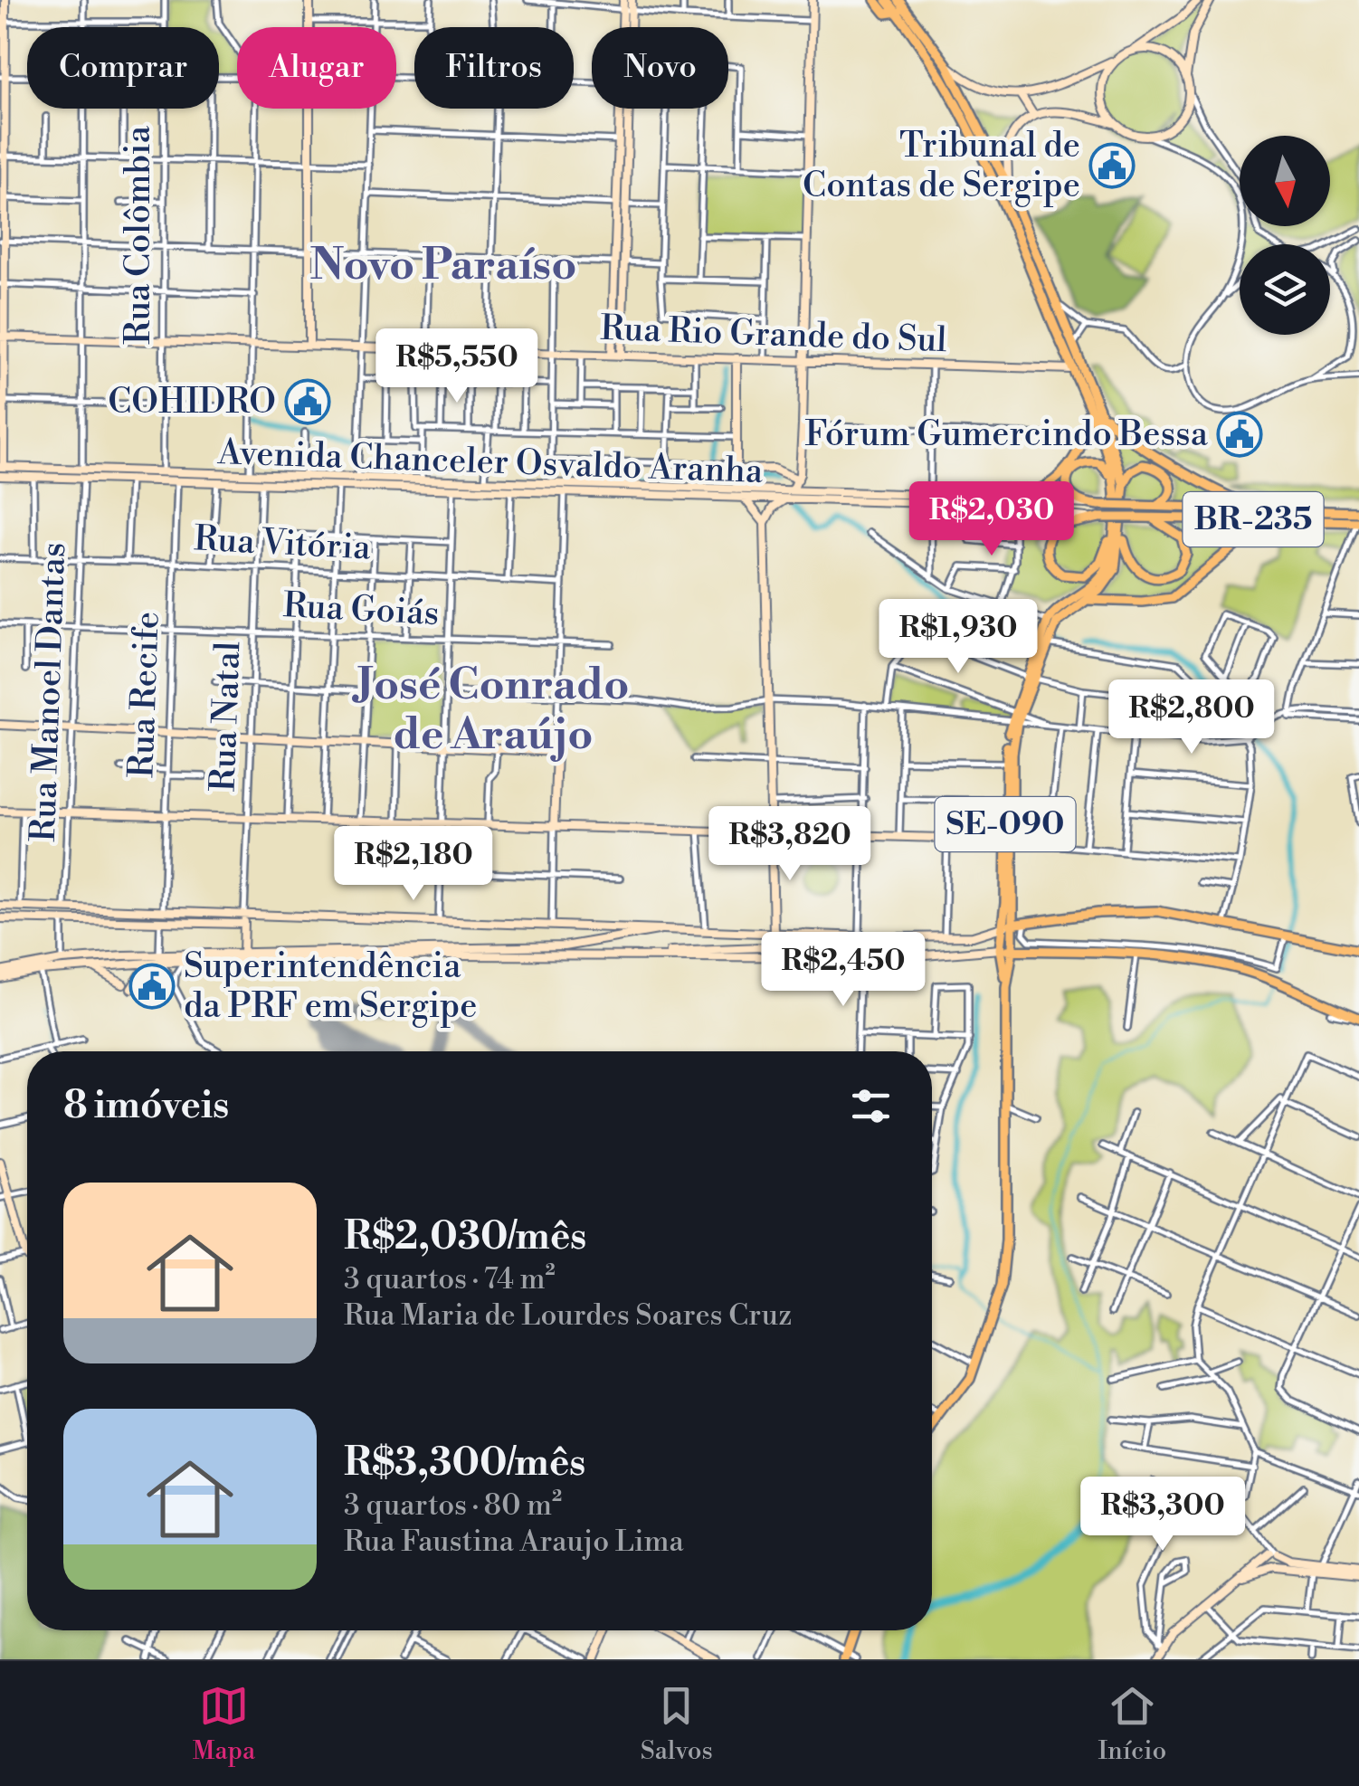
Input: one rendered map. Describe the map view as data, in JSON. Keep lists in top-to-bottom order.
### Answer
{
  "streets": {
    "main road": ["Avenida Chanceler Osvaldo Aranha", "BR-235", "SE-090"],
    "street": [
      "Rua Colômbia",
      "Rua Rio Grande do Sul",
      "Rua Vitória",
      "Rua Goiás",
      "Rua Manoel Dantas",
      "Rua Recife",
      "Rua Natal"
    ]
  },
  "crossings": [
    ["Rua Colômbia", "Rua Rio Grande do Sul"],
    ["Rua Colômbia", "Avenida Chanceler Osvaldo Aranha"],
    ["Avenida Chanceler Osvaldo Aranha", "Rua Manoel Dantas"],
    ["Avenida Chanceler Osvaldo Aranha", "Rua Recife"],
    ["Avenida Chanceler Osvaldo Aranha", "Rua Natal"],
    ["Rua Vitória", "Rua Manoel Dantas"],
    ["Rua Vitória", "Rua Recife"],
    ["Rua Vitória", "Rua Natal"],
    ["Rua Goiás", "Rua Manoel Dantas"],
    ["Rua Goiás", "Rua Recife"],
    ["Rua Goiás", "Rua Natal"]
  ],
  "districts": ["Novo Paraíso", "José Conrado de Araújo"],
  "places": {
    "public building": [
      "Tribunal de Contas de Sergipe",
      "COHIDRO",
      "Fórum Gumercindo Bessa",
      "Superintendência da PRF em Sergipe"
    ]
  },
  "north": "bottom",
  "page": {
    "chip": [
      "Comprar",
      "Alugar",
      "Filtros",
      "Novo"
    ],
    "price": [
      "R$5,550",
      "R$2,030",
      "R$1,930",
      "R$2,800",
      "R$3,820",
      "R$2,180",
      "R$2,450",
      "R$3,300"
    ],
    "heading": "8 imóveis",
    "list": [
      {
        "name": "R$2,030/mês",
        "note": "3 quartos · 74 m² · Rua Maria de Lourdes Soares Cruz"
      },
      {
        "name": "R$3,300/mês",
        "note": "3 quartos · 80 m² · Rua Faustina Araujo Lima"
      }
    ],
    "tabs": ["Mapa", "Salvos", "Início"]
  }
}
